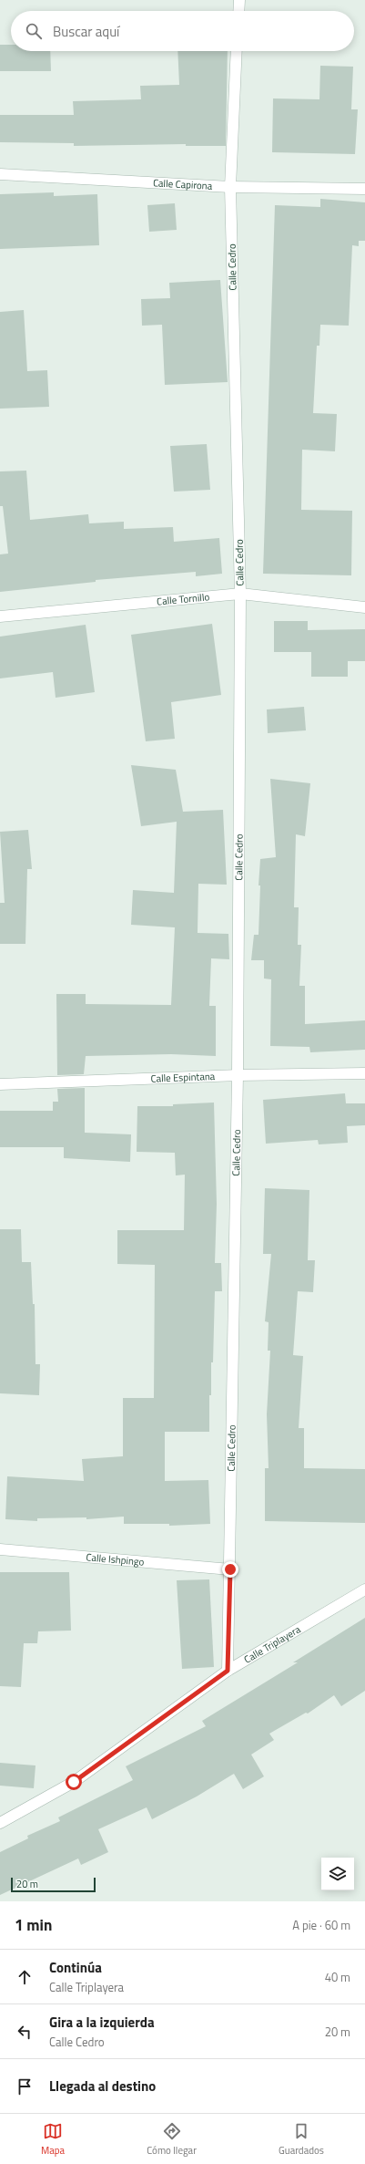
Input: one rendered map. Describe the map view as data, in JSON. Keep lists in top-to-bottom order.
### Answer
{
  "streets": {
    "street": [
      "Calle Capirona",
      "Calle Cedro",
      "Calle Tornillo",
      "Calle Espintana",
      "Calle Ishpingo",
      "Calle Triplayera"
    ]
  },
  "crossings": [
    ["Calle Capirona", "Calle Cedro"],
    ["Calle Cedro", "Calle Tornillo"],
    ["Calle Cedro", "Calle Espintana"],
    ["Calle Cedro", "Calle Ishpingo"],
    ["Calle Cedro", "Calle Triplayera"]
  ],
  "scale_bar": "20 m",
  "page": {
    "search": "Buscar aquí",
    "scale": "20 m",
    "heading": ["1 min", "A pie · 60 m"],
    "list": [
      ["Continúa", "Calle Triplayera", "40 m"],
      ["Gira a la izquierda", "Calle Cedro", "20 m"],
      "Llegada al destino"
    ],
    "nav": ["Mapa", "Cómo llegar", "Guardados"]
  }
}
